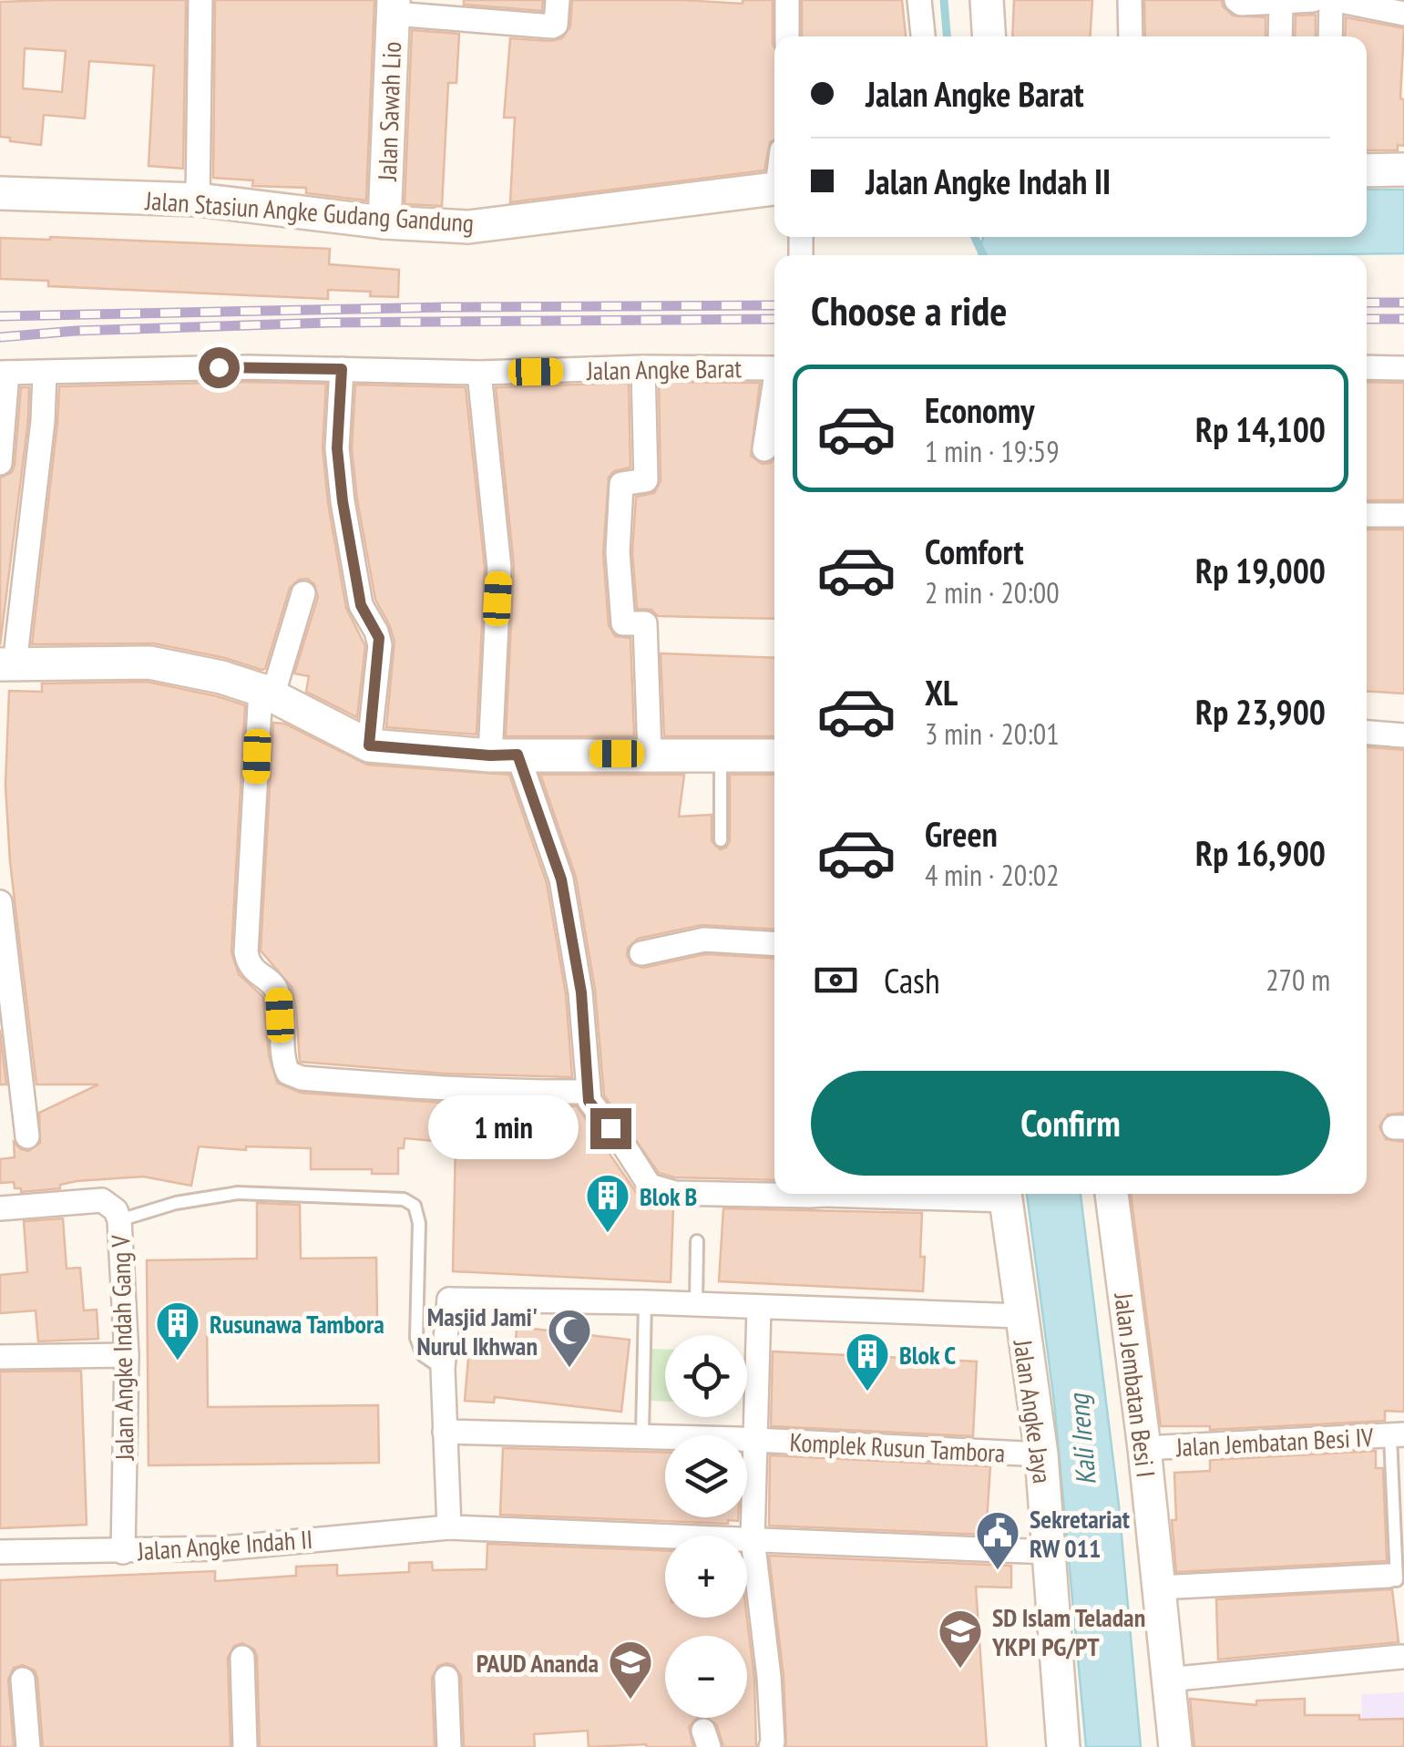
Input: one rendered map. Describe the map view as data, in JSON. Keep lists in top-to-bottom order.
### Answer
{
  "streets": {
    "street": [
      "Jalan Sawah Lio",
      "Jalan Stasiun Angke Gudang Gandung",
      "Jalan Angke Barat",
      "Jalan Angke Indah Gang V",
      "Jalan Jembatan Besi I",
      "Jalan Angke Jaya",
      "Jalan Jembatan Besi IV",
      "Komplek Rusun Tambora",
      "Jalan Angke Indah II"
    ]
  },
  "crossings": [
    ["Jalan Sawah Lio", "Jalan Stasiun Angke Gudang Gandung"],
    ["Jalan Angke Indah Gang V", "Jalan Angke Indah II"],
    ["Jalan Jembatan Besi I", "Jalan Jembatan Besi IV"],
    ["Jalan Angke Jaya", "Komplek Rusun Tambora"]
  ],
  "water": ["Kali Ireng"],
  "places": {
    "building": ["Blok B", "Rusunawa Tambora", "Blok C"],
    "mosque": ["Masjid Jami' Nurul Ikhwan"],
    "public building": ["Sekretariat RW 011"],
    "school or university": ["SD Islam Teladan YKPI PG/PT", "PAUD Ananda"]
  },
  "page": {
    "banner": ["Jalan Angke Barat", "Jalan Angke Indah II"],
    "heading": "Choose a ride",
    "list": [
      {
        "name": "Economy",
        "note": "1 min · 19:59",
        "value": "Rp 14,100"
      },
      {
        "name": "Comfort",
        "note": "2 min · 20:00",
        "value": "Rp 19,000"
      },
      {
        "name": "XL",
        "note": "3 min · 20:01",
        "value": "Rp 23,900"
      },
      {
        "name": "Green",
        "note": "4 min · 20:02",
        "value": "Rp 16,900"
      }
    ],
    "pay": ["Cash", "270 m"],
    "buttons": "Confirm",
    "bubble": "1 min",
    "map_buttons": ["+", "−"]
  }
}
